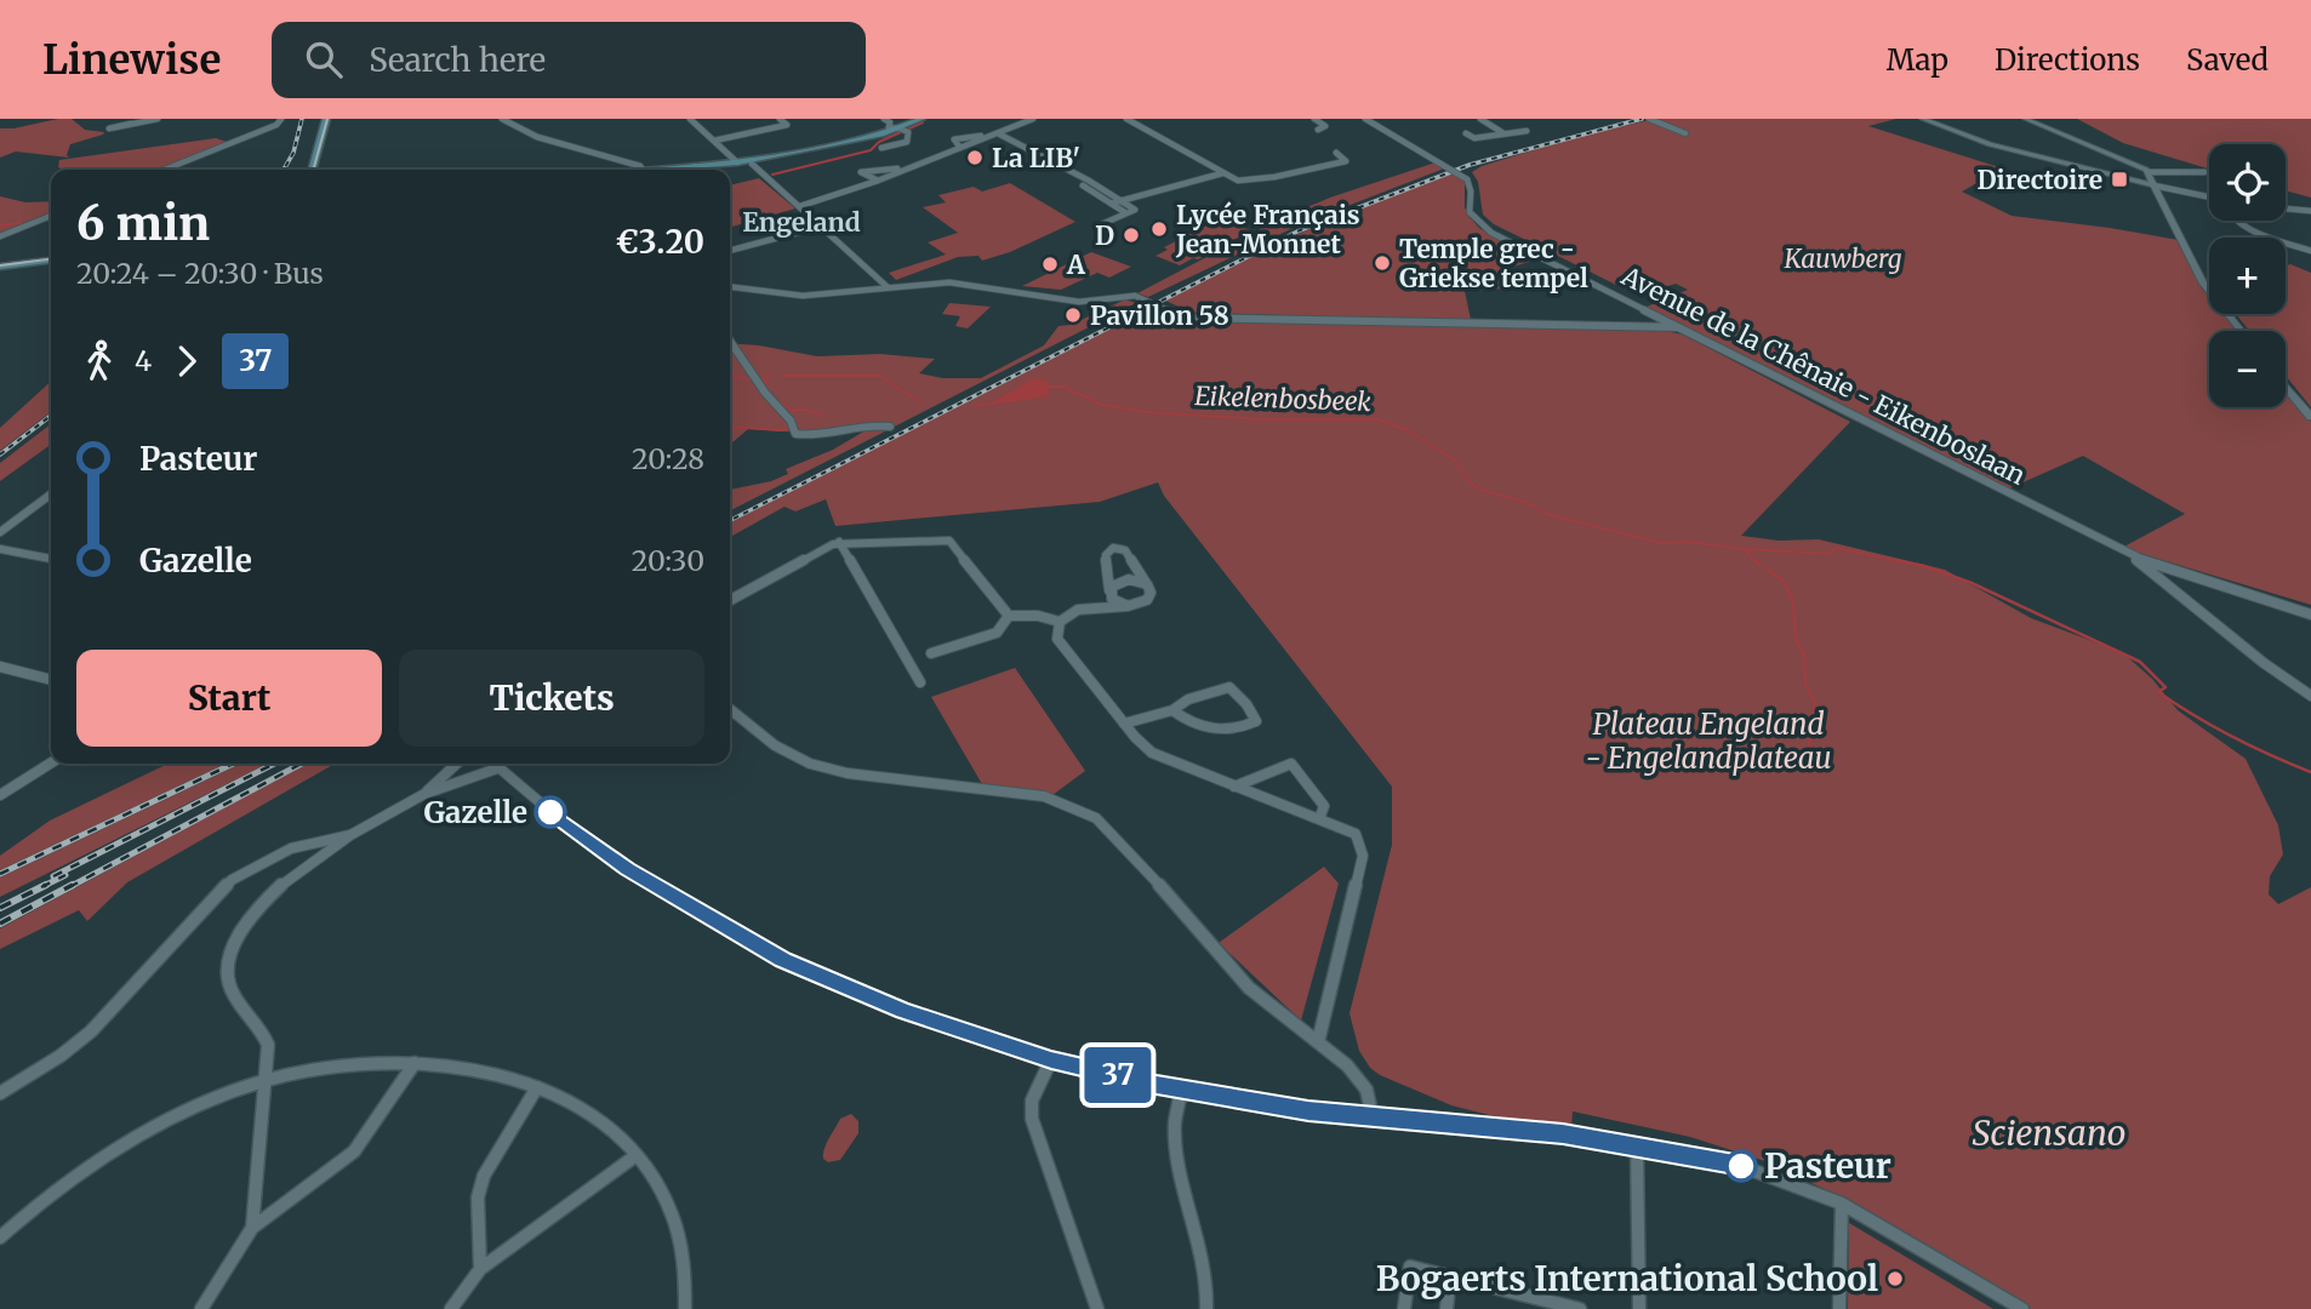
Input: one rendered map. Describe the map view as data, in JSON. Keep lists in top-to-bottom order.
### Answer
{
  "streets": {
    "street": ["Avenue de la Chênaie - Eikenboslaan"]
  },
  "districts": ["Engeland"],
  "water": ["Eikelenbosbeek"],
  "parks": ["Kauwberg", "Plateau Engeland - Engelandplateau", "Sciensano"],
  "places": {
    "other": [
      "La LIB'",
      "Lycée Français Jean-Monnet",
      "D",
      "Temple grec - Griekse tempel",
      "A",
      "Pavillon 58",
      "Gazelle",
      "Pasteur",
      "Bogaerts International School"
    ],
    "transit": ["Directoire"]
  },
  "lines": ["bus line 37"],
  "page": {
    "header": "Linewise",
    "search": "Search here",
    "nav": ["Map", "Directions", "Saved"],
    "on_map": "37",
    "map_buttons": ["+", "−"],
    "heading": ["6 min", "20:24 – 20:30 · Bus", "€3.20"],
    "legs": ["4", "37"],
    "list": [
      {
        "name": "Pasteur",
        "value": "20:28"
      },
      {
        "name": "Gazelle",
        "value": "20:30"
      }
    ],
    "buttons": ["Start", "Tickets"]
  }
}
